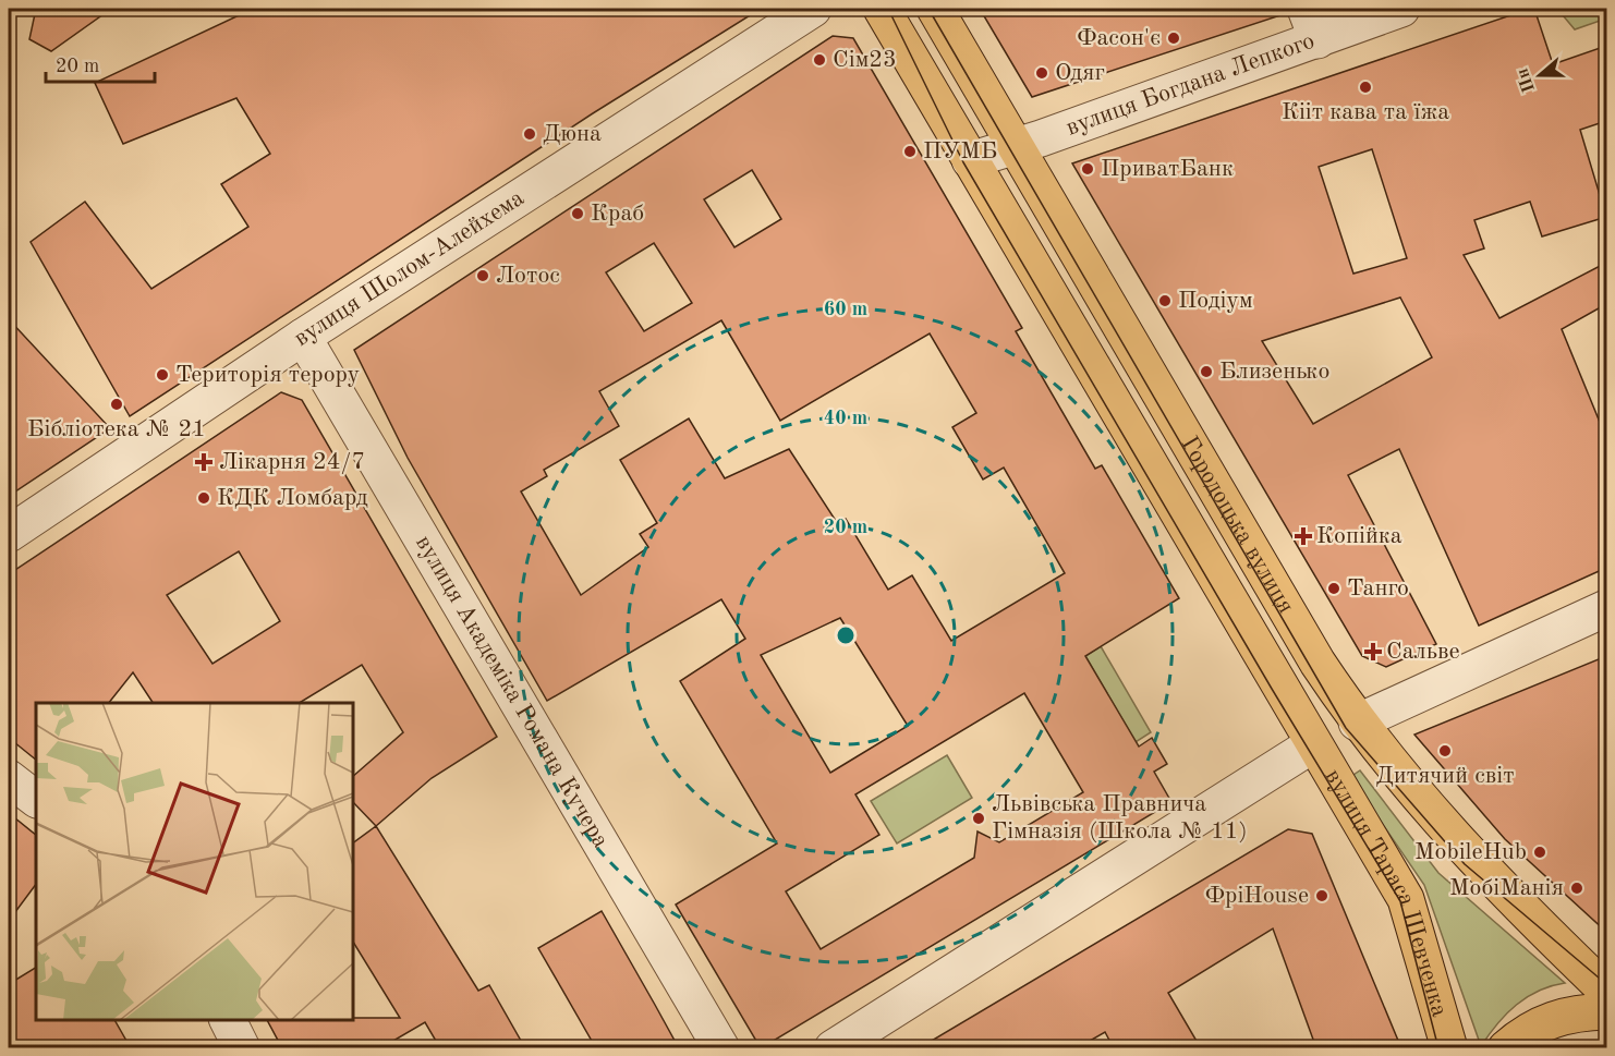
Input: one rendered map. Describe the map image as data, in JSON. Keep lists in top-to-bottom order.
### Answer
{
  "streets": {
    "main road": ["Городоцька вулиця", "вулиця Тараса Шевченка"],
    "street": ["вулиця Богдана Лепкого", "вулиця Шолом-Алейхема", "вулиця Академіка Романа Кучера"]
  },
  "crossings": [
    ["вулиця Богдана Лепкого", "Городоцька вулиця"],
    ["вулиця Шолом-Алейхема", "вулиця Академіка Романа Кучера"],
    ["Городоцька вулиця", "вулиця Тараса Шевченка"]
  ],
  "places": {
    "other": [
      "Фасон'є",
      "Сім23",
      "Одяг",
      "Кііт кава та їжа",
      "Дюна",
      "ПУМБ",
      "ПриватБанк",
      "Краб",
      "Лотос",
      "Подіум",
      "Близенько",
      "Територія терору",
      "Бібліотека № 21",
      "КДК Ломбард",
      "Танго",
      "Дитячий світ",
      "Львівська Правнича Гімназія (Школа № 11)",
      "MobileHub",
      "МобіМанія",
      "ФріHouse"
    ],
    "health": ["Лікарня 24/7", "Копійка", "Сальве"]
  },
  "scale_bar": "20 m",
  "north": "left",
  "rings": ["60 m", "40 m", "20 m"]
}
